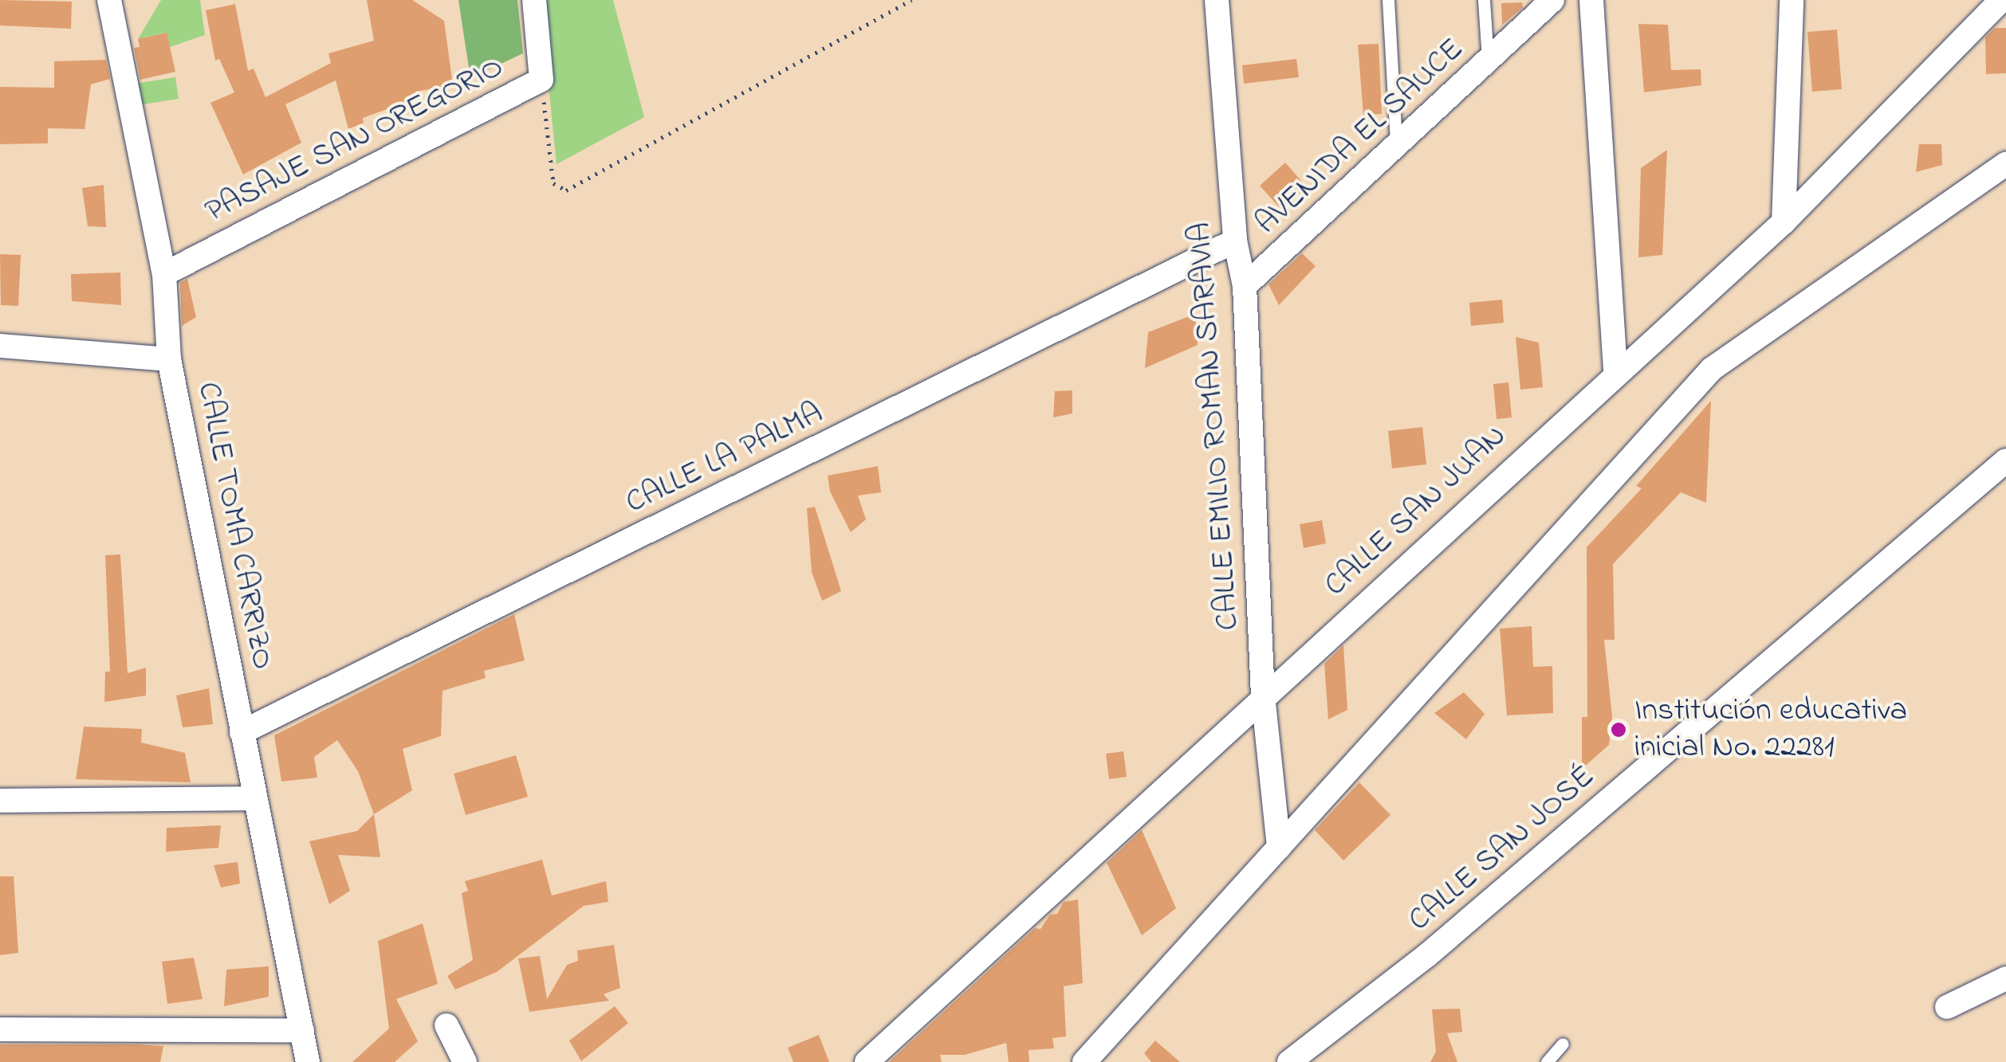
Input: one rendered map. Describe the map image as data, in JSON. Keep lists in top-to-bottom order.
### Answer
{
  "streets": {
    "street": [
      "AVENIDA EL SAUCE",
      "PASAJE SAN OREGORIO",
      "CALLE EMILIO ROMAN SARAVIA",
      "CALLE LA PALMA",
      "CALLE SAN JUAN",
      "CALLE TOMA CARRIZO",
      "CALLE SAN JOSÉ"
    ]
  },
  "crossings": [
    ["AVENIDA EL SAUCE", "CALLE EMILIO ROMAN SARAVIA"],
    ["PASAJE SAN OREGORIO", "CALLE TOMA CARRIZO"],
    ["CALLE EMILIO ROMAN SARAVIA", "CALLE LA PALMA"],
    ["CALLE EMILIO ROMAN SARAVIA", "CALLE SAN JUAN"],
    ["CALLE LA PALMA", "CALLE TOMA CARRIZO"]
  ],
  "places": ["Institución educativa inicial No. 22281"]
}
